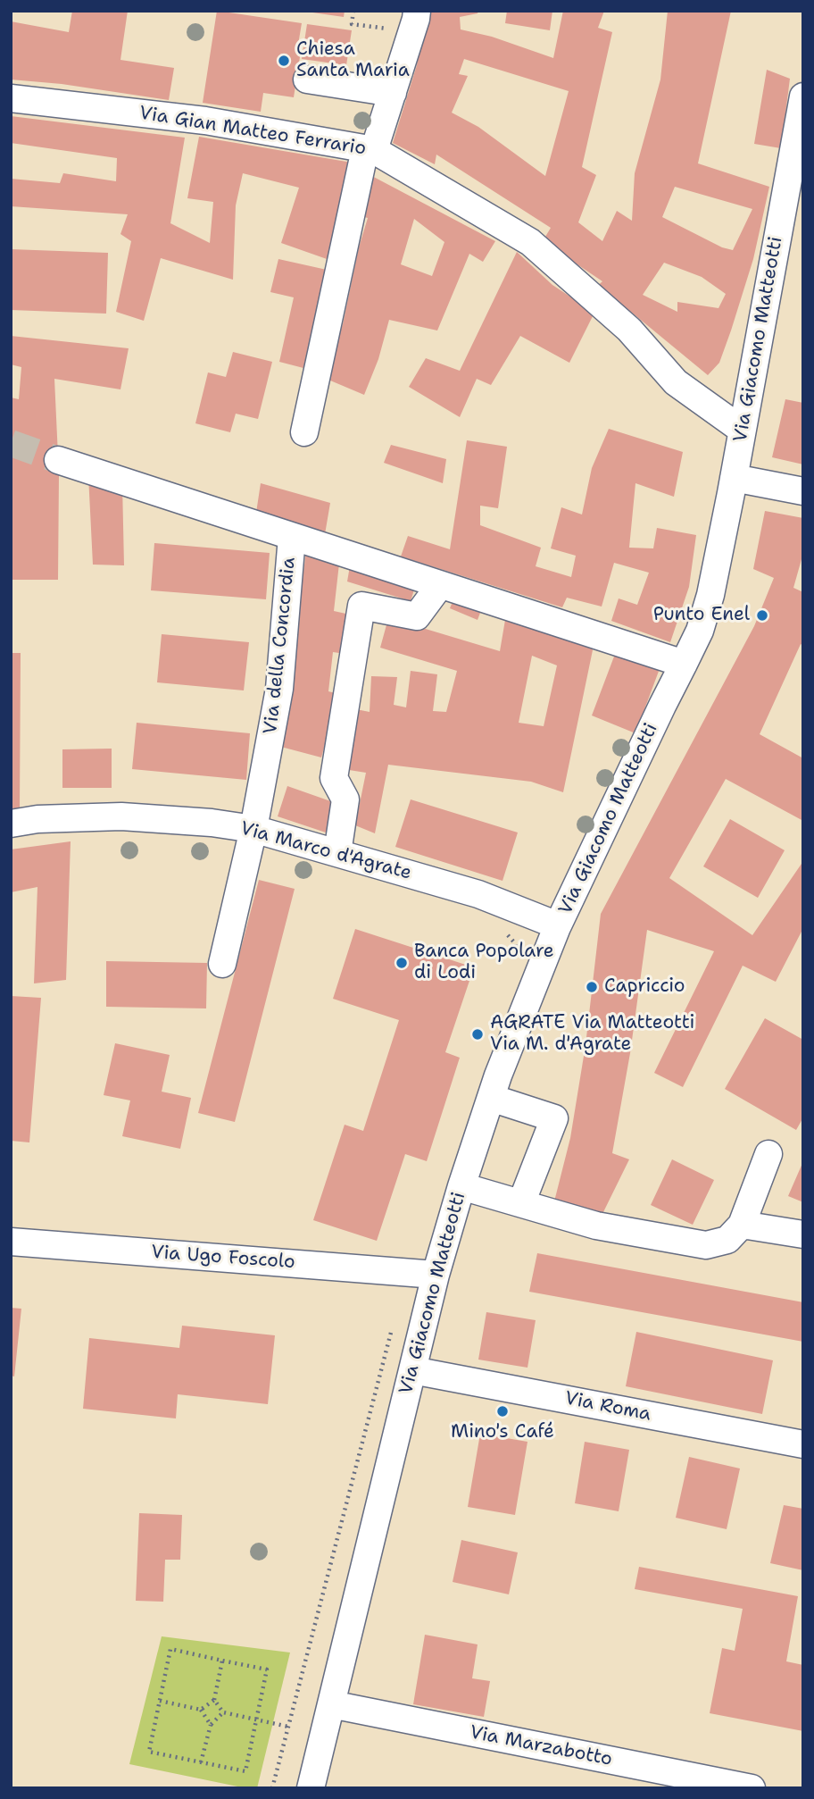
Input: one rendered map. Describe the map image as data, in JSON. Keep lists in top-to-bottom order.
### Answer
{
  "streets": {
    "street": [
      "Via Gian Matteo Ferrario",
      "Via Giacomo Matteotti",
      "Via della Concordia",
      "Via Marco d'Agrate",
      "Via Ugo Foscolo",
      "Via Roma",
      "Via Marzabotto"
    ]
  },
  "crossings": [
    ["Via Gian Matteo Ferrario", "Via Giacomo Matteotti"],
    ["Via Giacomo Matteotti", "Via della Concordia"],
    ["Via Giacomo Matteotti", "Via Marco d'Agrate"],
    ["Via Giacomo Matteotti", "Via Ugo Foscolo"],
    ["Via Giacomo Matteotti", "Via Roma"],
    ["Via Giacomo Matteotti", "Via Marzabotto"],
    ["Via della Concordia", "Via Marco d'Agrate"]
  ],
  "places": [
    "Chiesa Santa Maria",
    "Punto Enel",
    "Banca Popolare di Lodi",
    "Capriccio",
    "AGRATE Via Matteotti Via M. d'Agrate",
    "Mino's Café"
  ]
}
